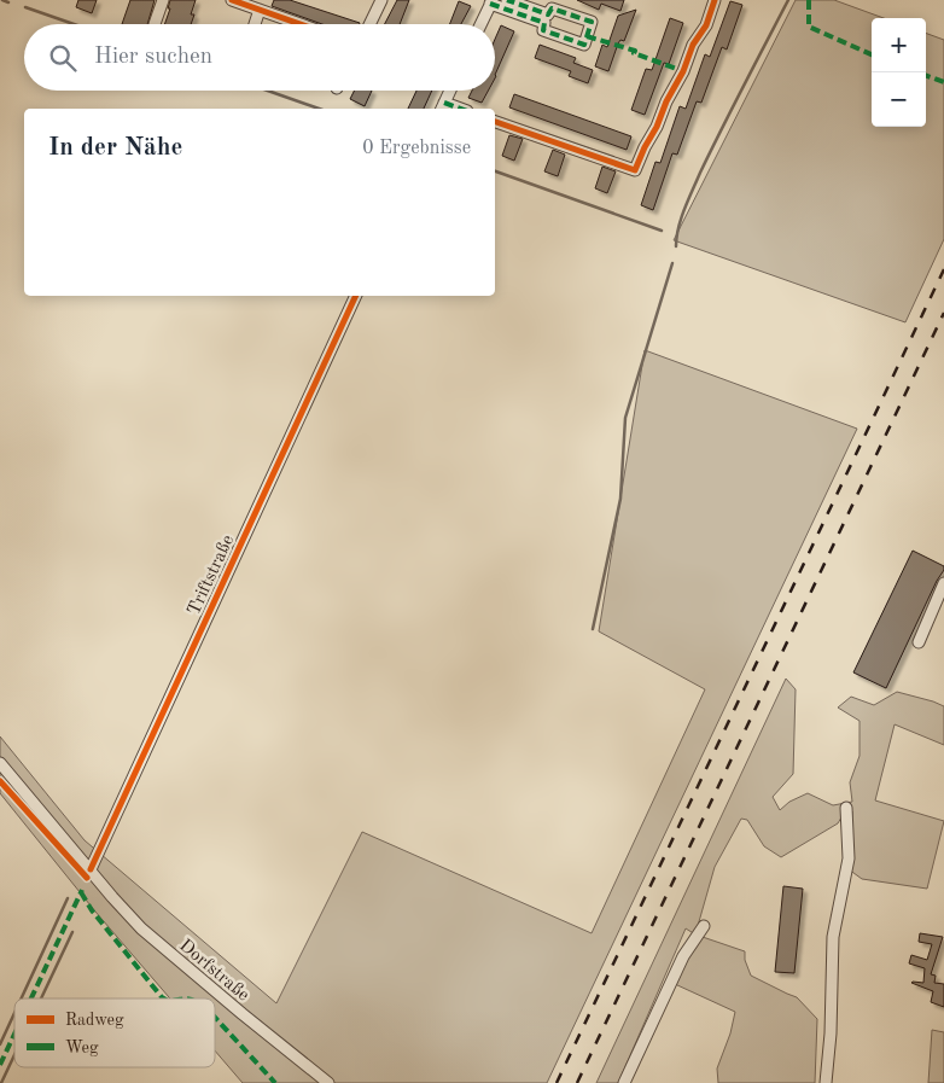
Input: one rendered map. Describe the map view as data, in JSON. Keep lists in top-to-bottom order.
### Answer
{
  "streets": {
    "street": ["Triftstraße", "Dorfstraße"]
  },
  "crossings": [
    ["Triftstraße", "Dorfstraße"]
  ],
  "legend": ["Radweg", "Weg"],
  "page": {
    "map_buttons": ["+", "−"],
    "search": "Hier suchen",
    "heading": ["In der Nähe", "0 Ergebnisse"]
  }
}
